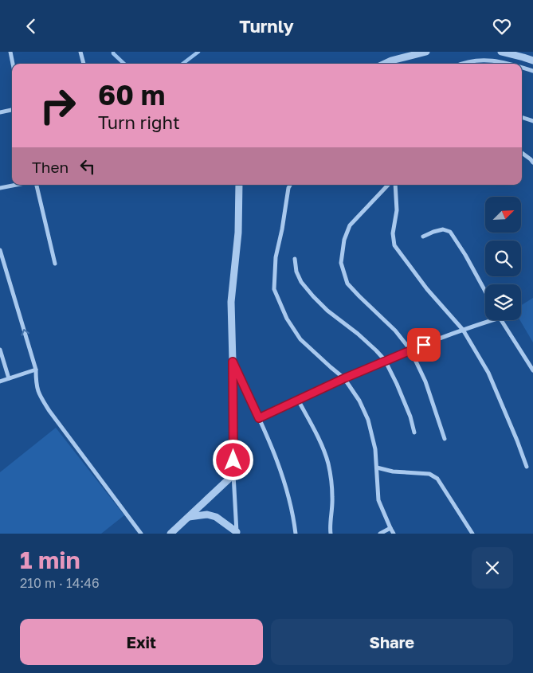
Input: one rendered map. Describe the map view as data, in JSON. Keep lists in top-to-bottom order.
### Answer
{
  "north": "top right",
  "page": {
    "header": "Turnly",
    "turn": ["60 m", "Turn right"],
    "then": "Then",
    "heading": ["1 min", "210 m · 14:46"],
    "buttons": ["Exit", "Share"]
  }
}
